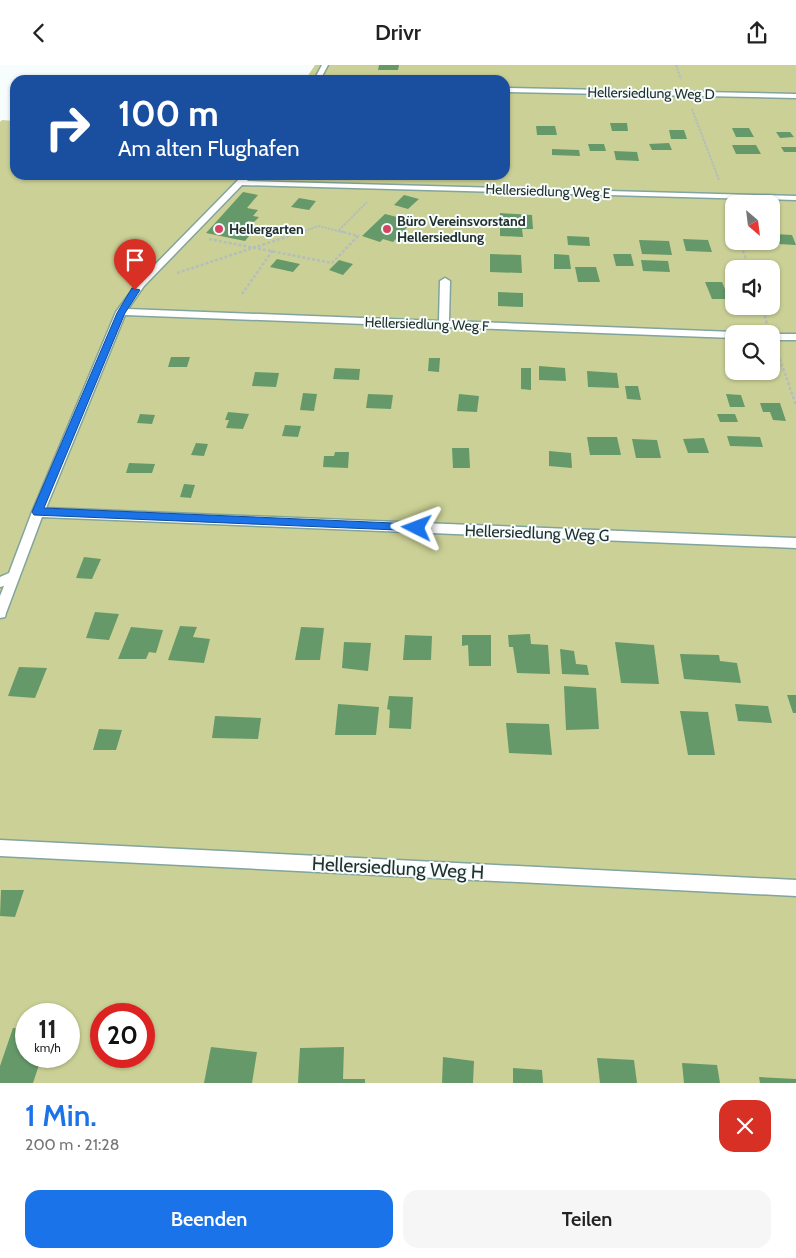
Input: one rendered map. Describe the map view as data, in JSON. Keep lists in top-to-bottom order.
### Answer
{
  "streets": {
    "lane": [
      "Hellersiedlung Weg D",
      "Hellersiedlung Weg E",
      "Hellersiedlung Weg F",
      "Hellersiedlung Weg G",
      "Hellersiedlung Weg H"
    ]
  },
  "places": ["Hellergarten", "Büro Vereinsvorstand Hellersiedlung"],
  "north": "bottom right",
  "page": {
    "header": "Drivr",
    "turn": ["100 m", "Am alten Flughafen"],
    "speed": "11 km/h",
    "limit": "20",
    "heading": ["1 Min.", "200 m · 21:28"],
    "buttons": ["Beenden", "Teilen"]
  }
}
